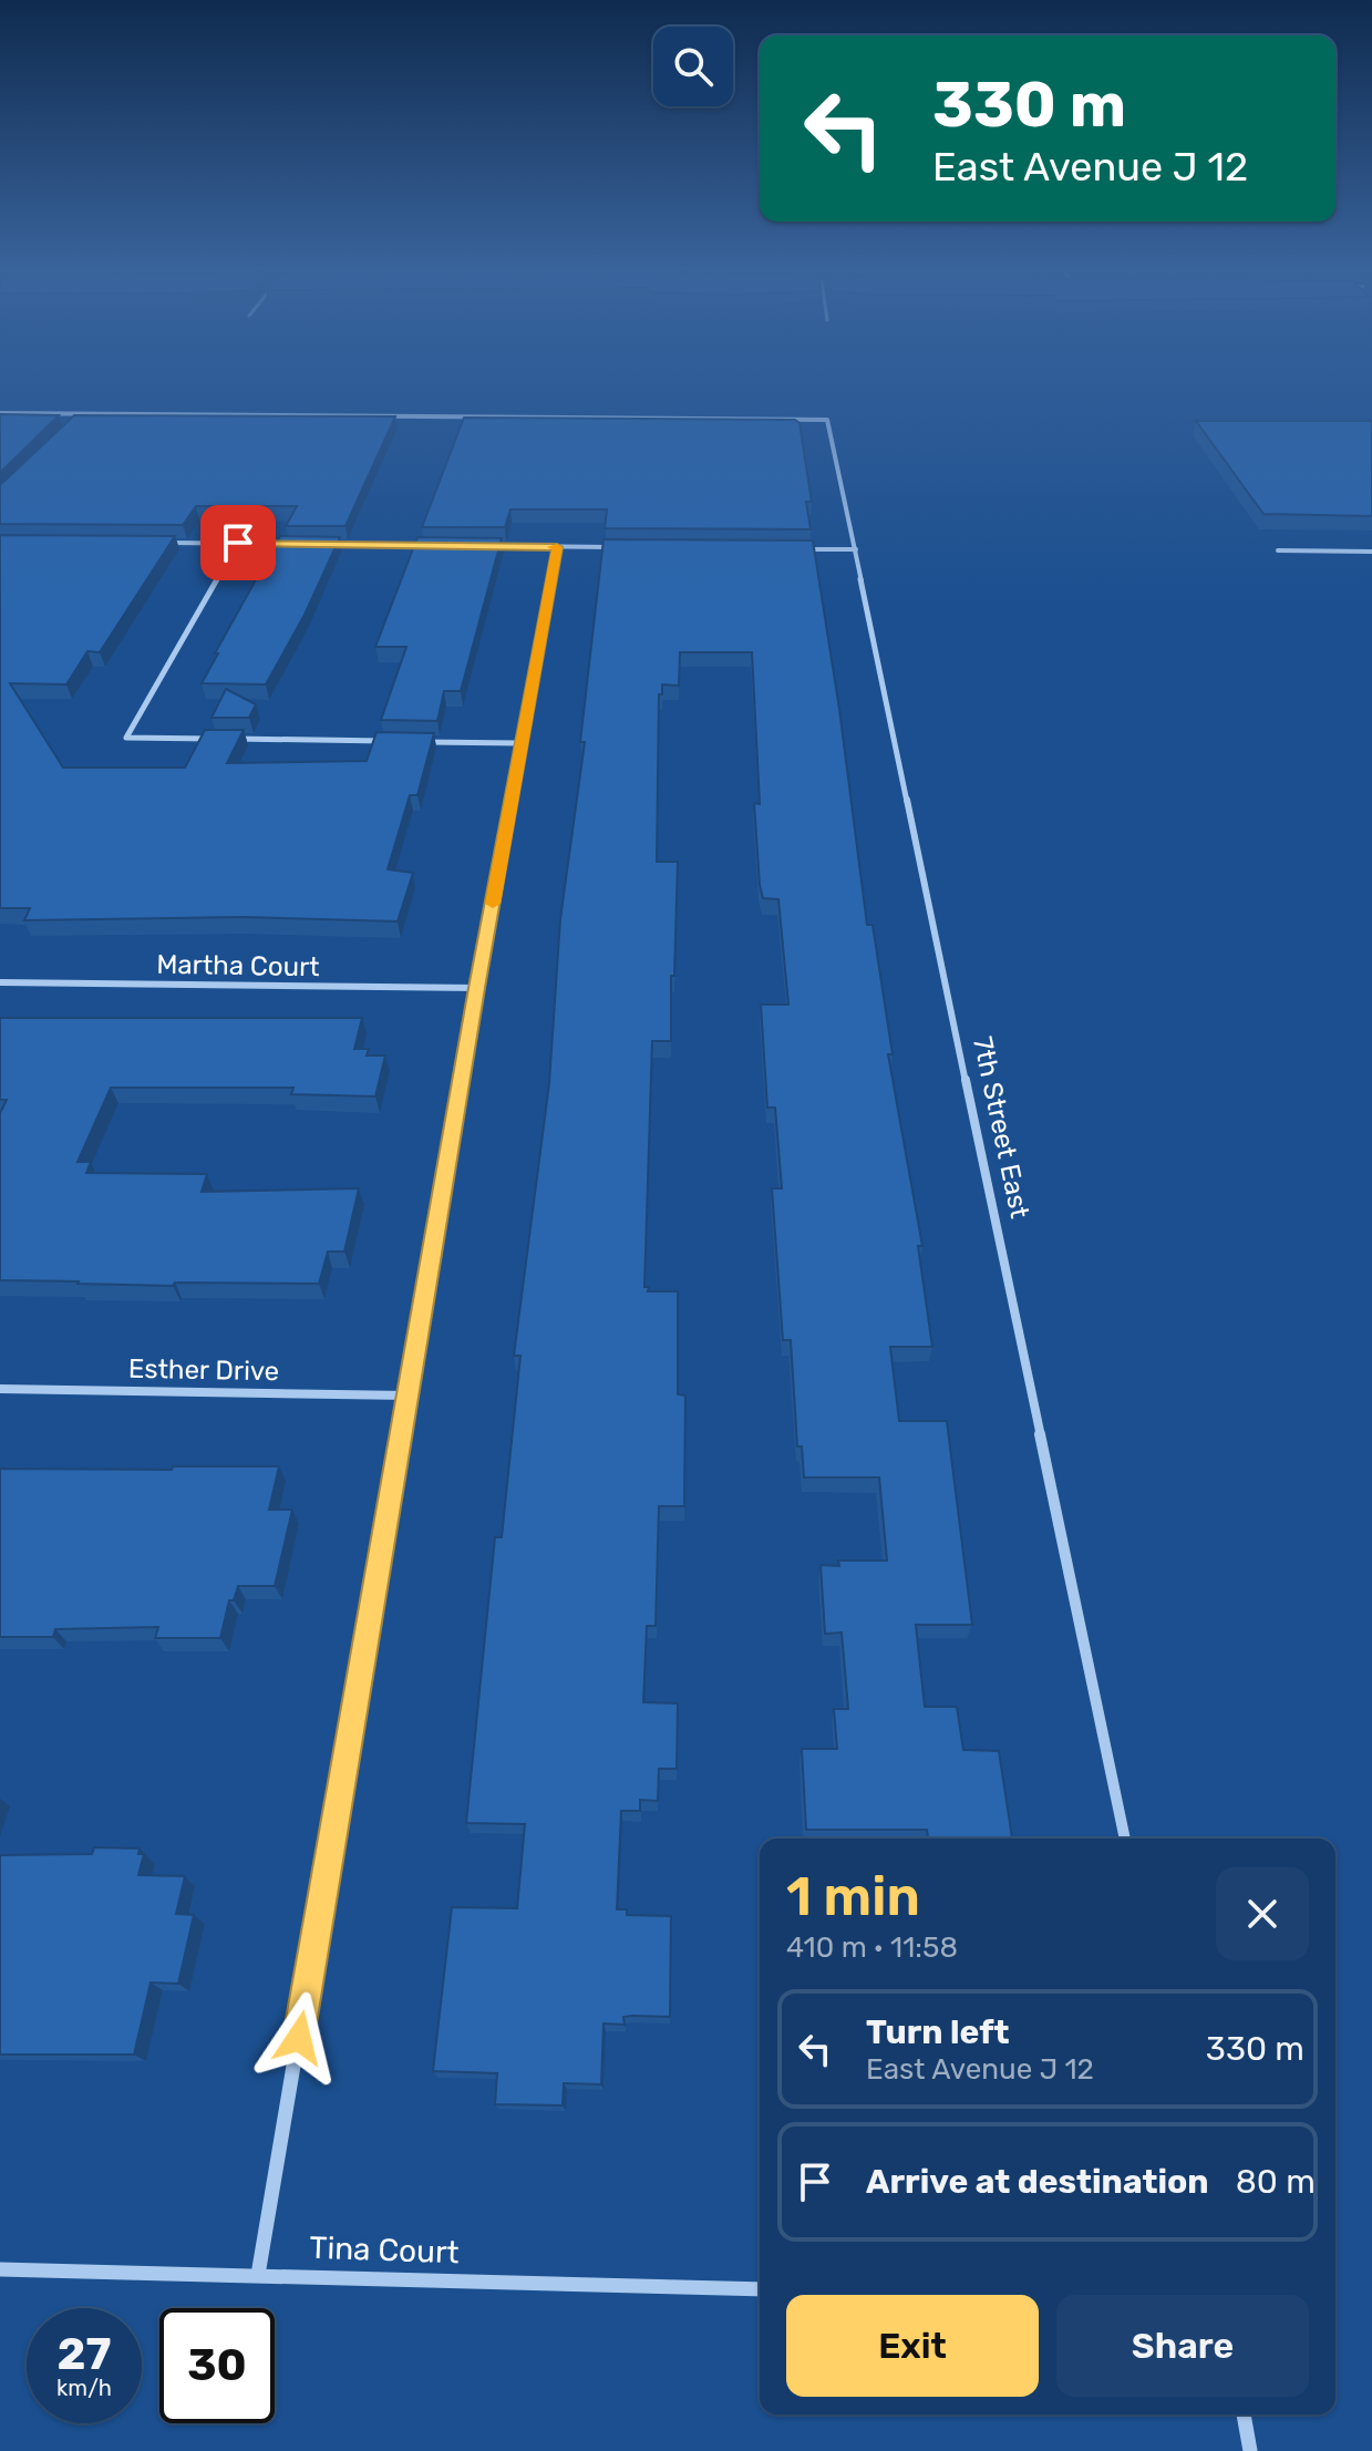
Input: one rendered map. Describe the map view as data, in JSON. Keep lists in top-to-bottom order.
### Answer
{
  "streets": {
    "street": [
      "Martha Court",
      "7th Street East",
      "Esther Drive",
      "Tina Court"
    ]
  },
  "page": {
    "turn": ["330 m", "East Avenue J 12"],
    "heading": ["1 min", "410 m · 11:58"],
    "list": [
      {
        "name": "Turn left",
        "note": "East Avenue J 12",
        "value": "330 m"
      },
      {
        "name": "Arrive at destination",
        "value": "80 m"
      }
    ],
    "buttons": ["Exit", "Share"],
    "speed": "27 km/h",
    "limit": "30"
  }
}
